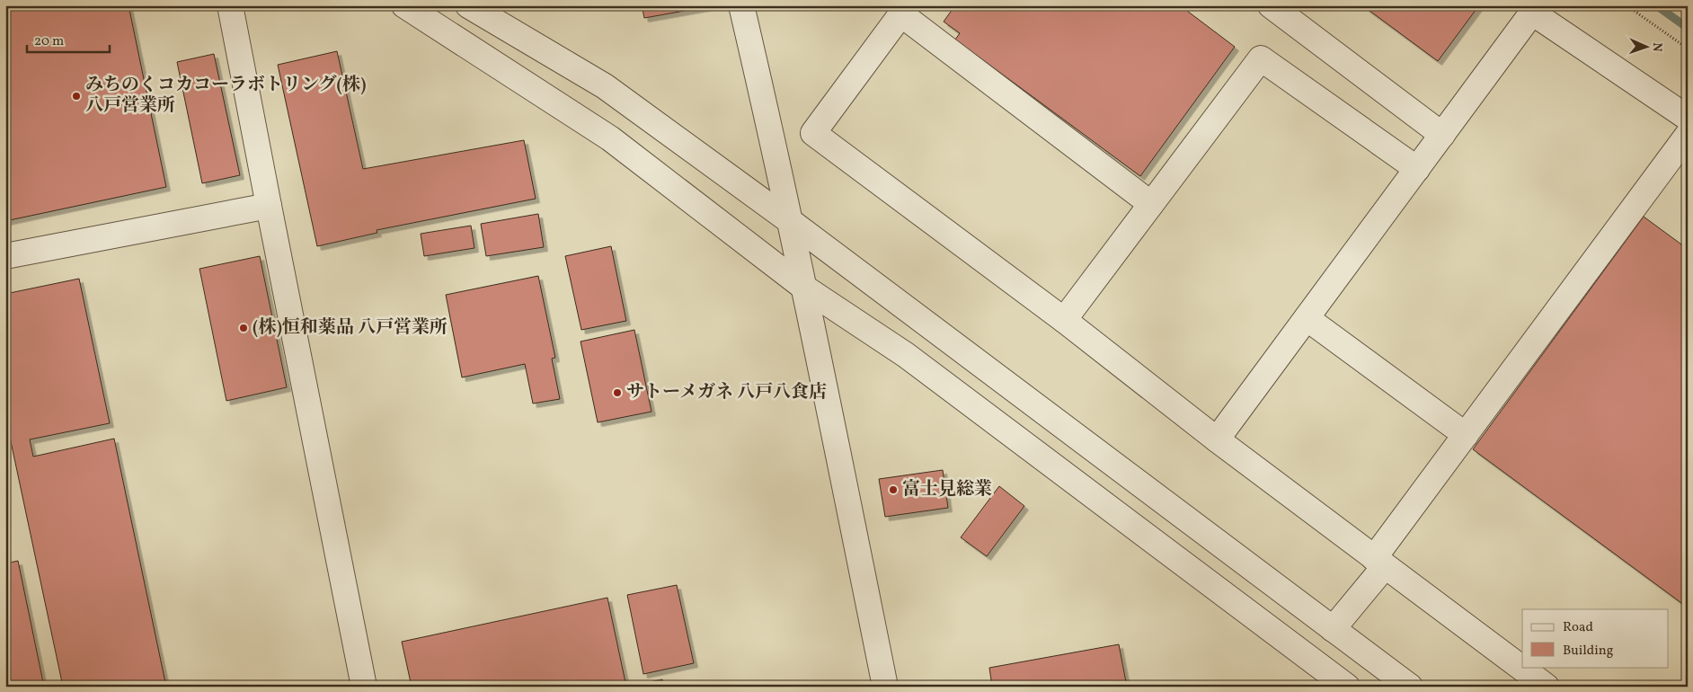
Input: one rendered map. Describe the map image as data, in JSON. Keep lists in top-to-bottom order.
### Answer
{
  "places": [
    "みちのくコカコーラボトリング(株) 八戸営業所",
    "(株)恒和薬品 八戸営業所",
    "サトーメガネ 八戸八食店",
    "富士見総業"
  ],
  "legend": ["Road", "Building"],
  "scale_bar": "20 m",
  "north": "right"
}
